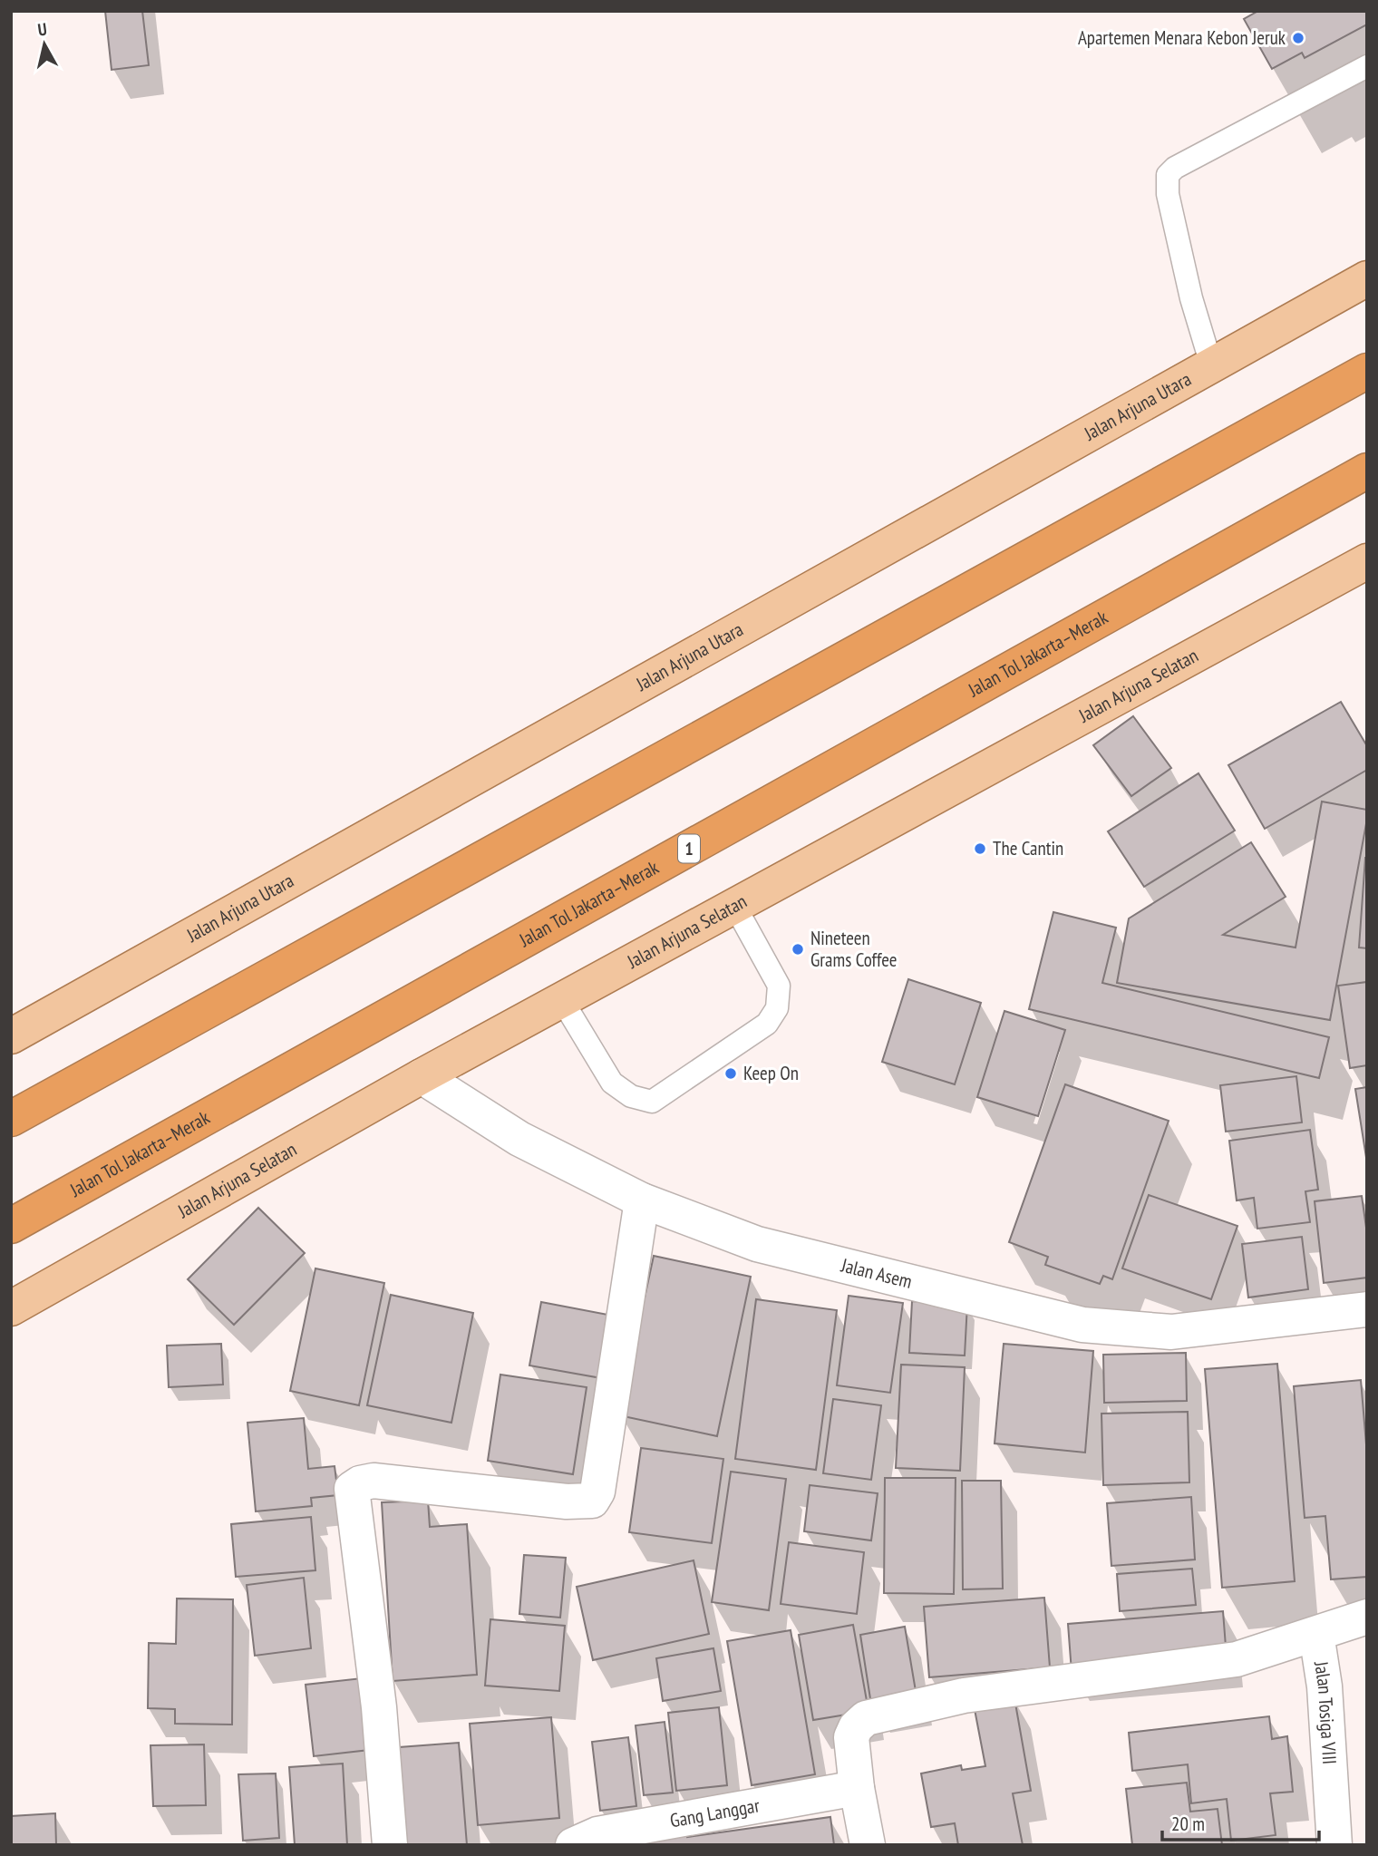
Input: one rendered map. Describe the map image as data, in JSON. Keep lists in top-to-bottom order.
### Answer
{
  "streets": {
    "highway": ["Jalan Tol Jakarta–Merak", "1"],
    "main road": ["Jalan Arjuna Utara", "Jalan Arjuna Selatan"],
    "street": ["Jalan Asem", "Jalan Tosiga VIII", "Gang Langgar"]
  },
  "crossings": [
    ["Jalan Arjuna Selatan", "Jalan Asem"]
  ],
  "places": [
    "Apartemen Menara Kebon Jeruk",
    "The Cantin",
    "Nineteen Grams Coffee",
    "Keep On"
  ],
  "scale_bar": "20 m",
  "north": "top"
}
